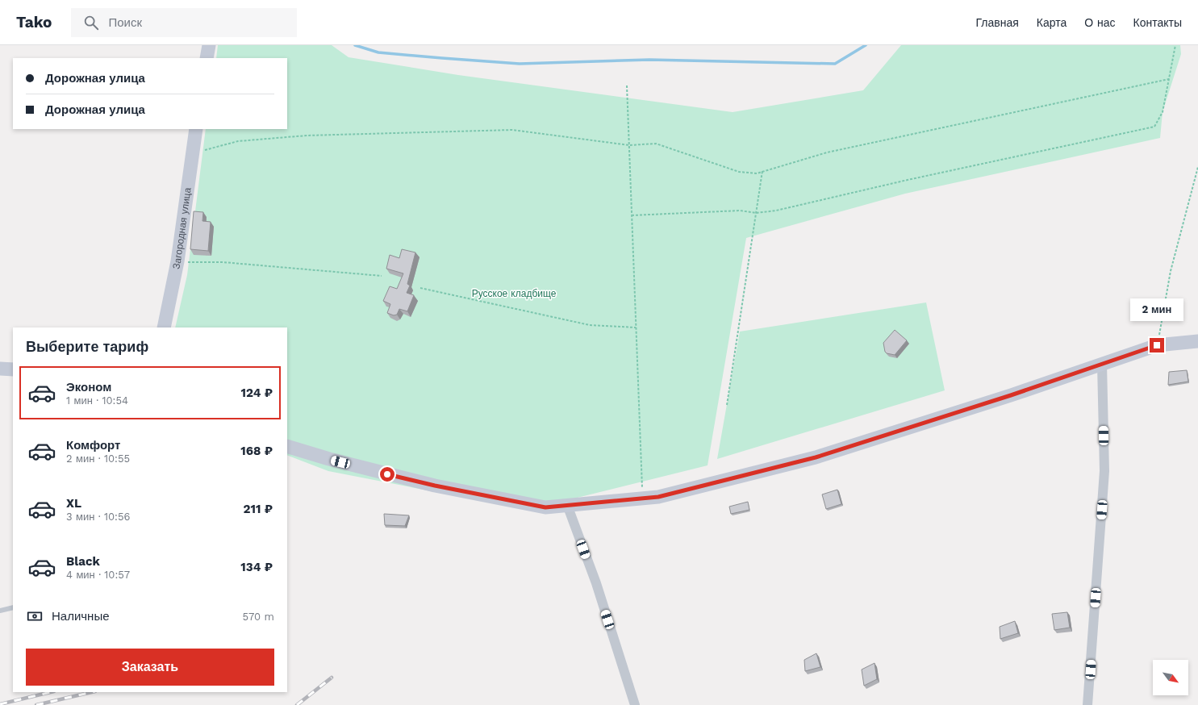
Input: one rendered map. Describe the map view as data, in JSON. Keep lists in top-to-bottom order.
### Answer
{
  "streets": {
    "street": ["Загородная улица"]
  },
  "parks": ["Русское кладбище"],
  "north": "bottom right",
  "page": {
    "header": "Tako",
    "search": "Поиск",
    "nav": [
      "Главная",
      "Карта",
      "О нас",
      "Контакты"
    ],
    "banner": ["Дорожная улица", "Дорожная улица"],
    "bubble": "2 мин",
    "heading": "Выберите тариф",
    "list": [
      {
        "name": "Эконом",
        "note": "1 мин · 10:54",
        "value": "124 ₽"
      },
      {
        "name": "Комфорт",
        "note": "2 мин · 10:55",
        "value": "168 ₽"
      },
      {
        "name": "XL",
        "note": "3 мин · 10:56",
        "value": "211 ₽"
      },
      {
        "name": "Black",
        "note": "4 мин · 10:57",
        "value": "134 ₽"
      }
    ],
    "pay": ["Наличные", "570 m"],
    "buttons": "Заказать"
  }
}
